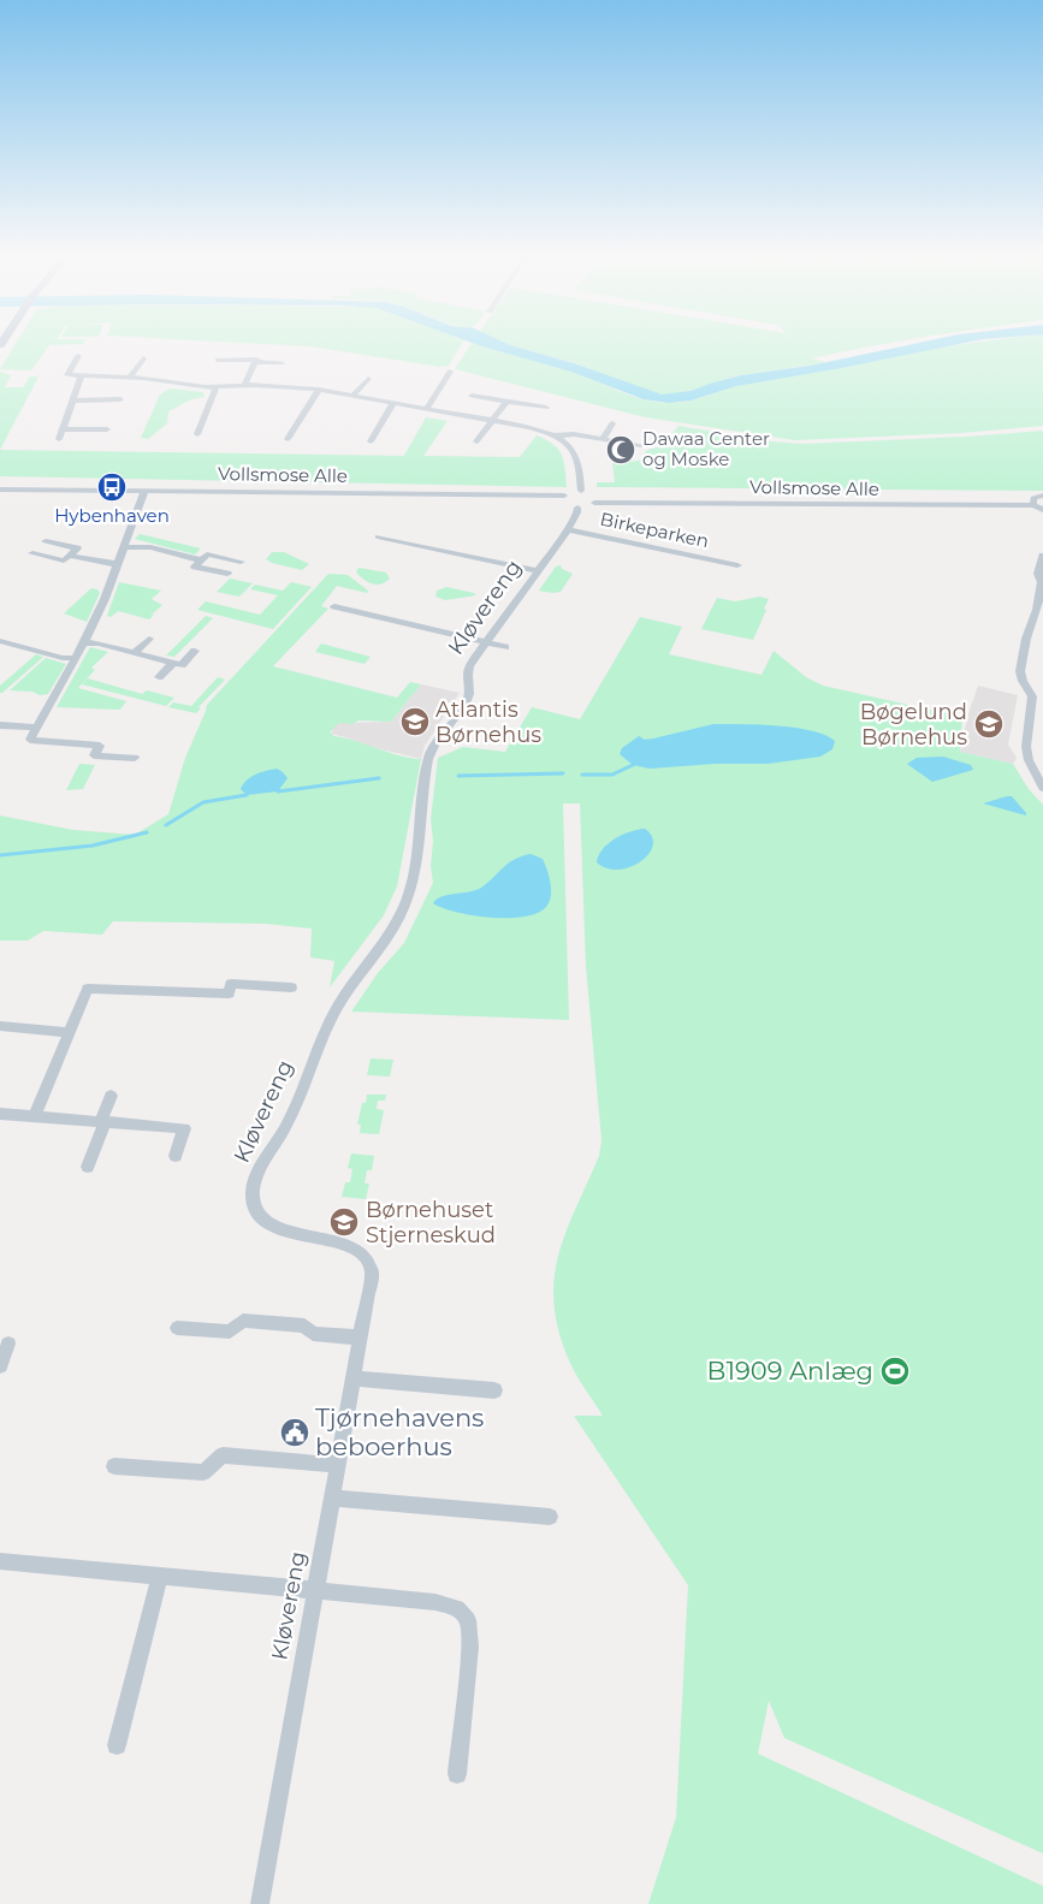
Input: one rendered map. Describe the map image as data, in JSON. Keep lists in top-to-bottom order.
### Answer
{
  "streets": {
    "street": ["Vollsmose Alle", "Birkeparken", "Kløvereng"]
  },
  "crossings": [
    ["Birkeparken", "Kløvereng"]
  ],
  "places": {
    "mosque": ["Dawaa Center og Moske"],
    "bus stop": ["Hybenhaven"],
    "school or university": ["Atlantis Børnehus", "Bøgelund Børnehus", "Børnehuset Stjerneskud"],
    "sports": ["B1909 Anlæg"],
    "public building": ["Tjørnehavens beboerhus"]
  }
}
